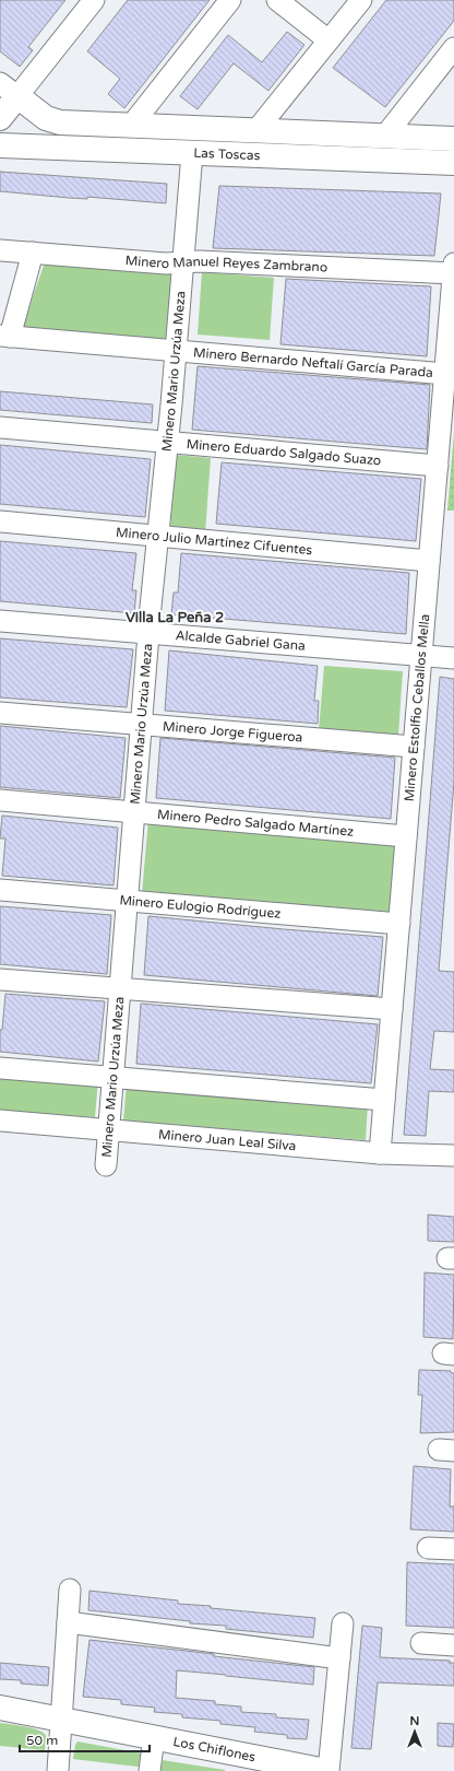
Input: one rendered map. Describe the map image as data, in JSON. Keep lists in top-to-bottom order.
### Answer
{
  "streets": {
    "street": [
      "Las Toscas",
      "Minero Manuel Reyes Zambrano",
      "Minero Bernardo Neftalí García Parada",
      "Minero Mario Urzúa Meza",
      "Minero Eduardo Salgado Suazo",
      "Minero Julio Martínez Cifuentes",
      "Alcalde Gabriel Gana",
      "Minero Estolfio Ceballos Mella",
      "Minero Jorge Figueroa",
      "Minero Pedro Salgado Martínez",
      "Minero Eulogio Rodríguez",
      "Minero Juan Leal Silva",
      "Los Chiflones"
    ]
  },
  "crossings": [
    ["Las Toscas", "Minero Mario Urzúa Meza"],
    ["Minero Manuel Reyes Zambrano", "Minero Mario Urzúa Meza"],
    ["Minero Manuel Reyes Zambrano", "Minero Estolfio Ceballos Mella"],
    ["Minero Bernardo Neftalí García Parada", "Minero Mario Urzúa Meza"],
    ["Minero Bernardo Neftalí García Parada", "Minero Estolfio Ceballos Mella"],
    ["Minero Mario Urzúa Meza", "Minero Eduardo Salgado Suazo"],
    ["Minero Mario Urzúa Meza", "Minero Julio Martínez Cifuentes"],
    ["Minero Mario Urzúa Meza", "Alcalde Gabriel Gana"],
    ["Minero Mario Urzúa Meza", "Minero Jorge Figueroa"],
    ["Minero Mario Urzúa Meza", "Minero Pedro Salgado Martínez"],
    ["Minero Mario Urzúa Meza", "Minero Eulogio Rodríguez"],
    ["Minero Mario Urzúa Meza", "Minero Juan Leal Silva"],
    ["Minero Eduardo Salgado Suazo", "Minero Estolfio Ceballos Mella"],
    ["Minero Julio Martínez Cifuentes", "Minero Estolfio Ceballos Mella"],
    ["Alcalde Gabriel Gana", "Minero Estolfio Ceballos Mella"],
    ["Minero Estolfio Ceballos Mella", "Minero Jorge Figueroa"],
    ["Minero Estolfio Ceballos Mella", "Minero Pedro Salgado Martínez"],
    ["Minero Estolfio Ceballos Mella", "Minero Eulogio Rodríguez"],
    ["Minero Estolfio Ceballos Mella", "Minero Juan Leal Silva"]
  ],
  "districts": ["Villa La Peña 2"],
  "scale_bar": "50 m",
  "north": "top"
}
